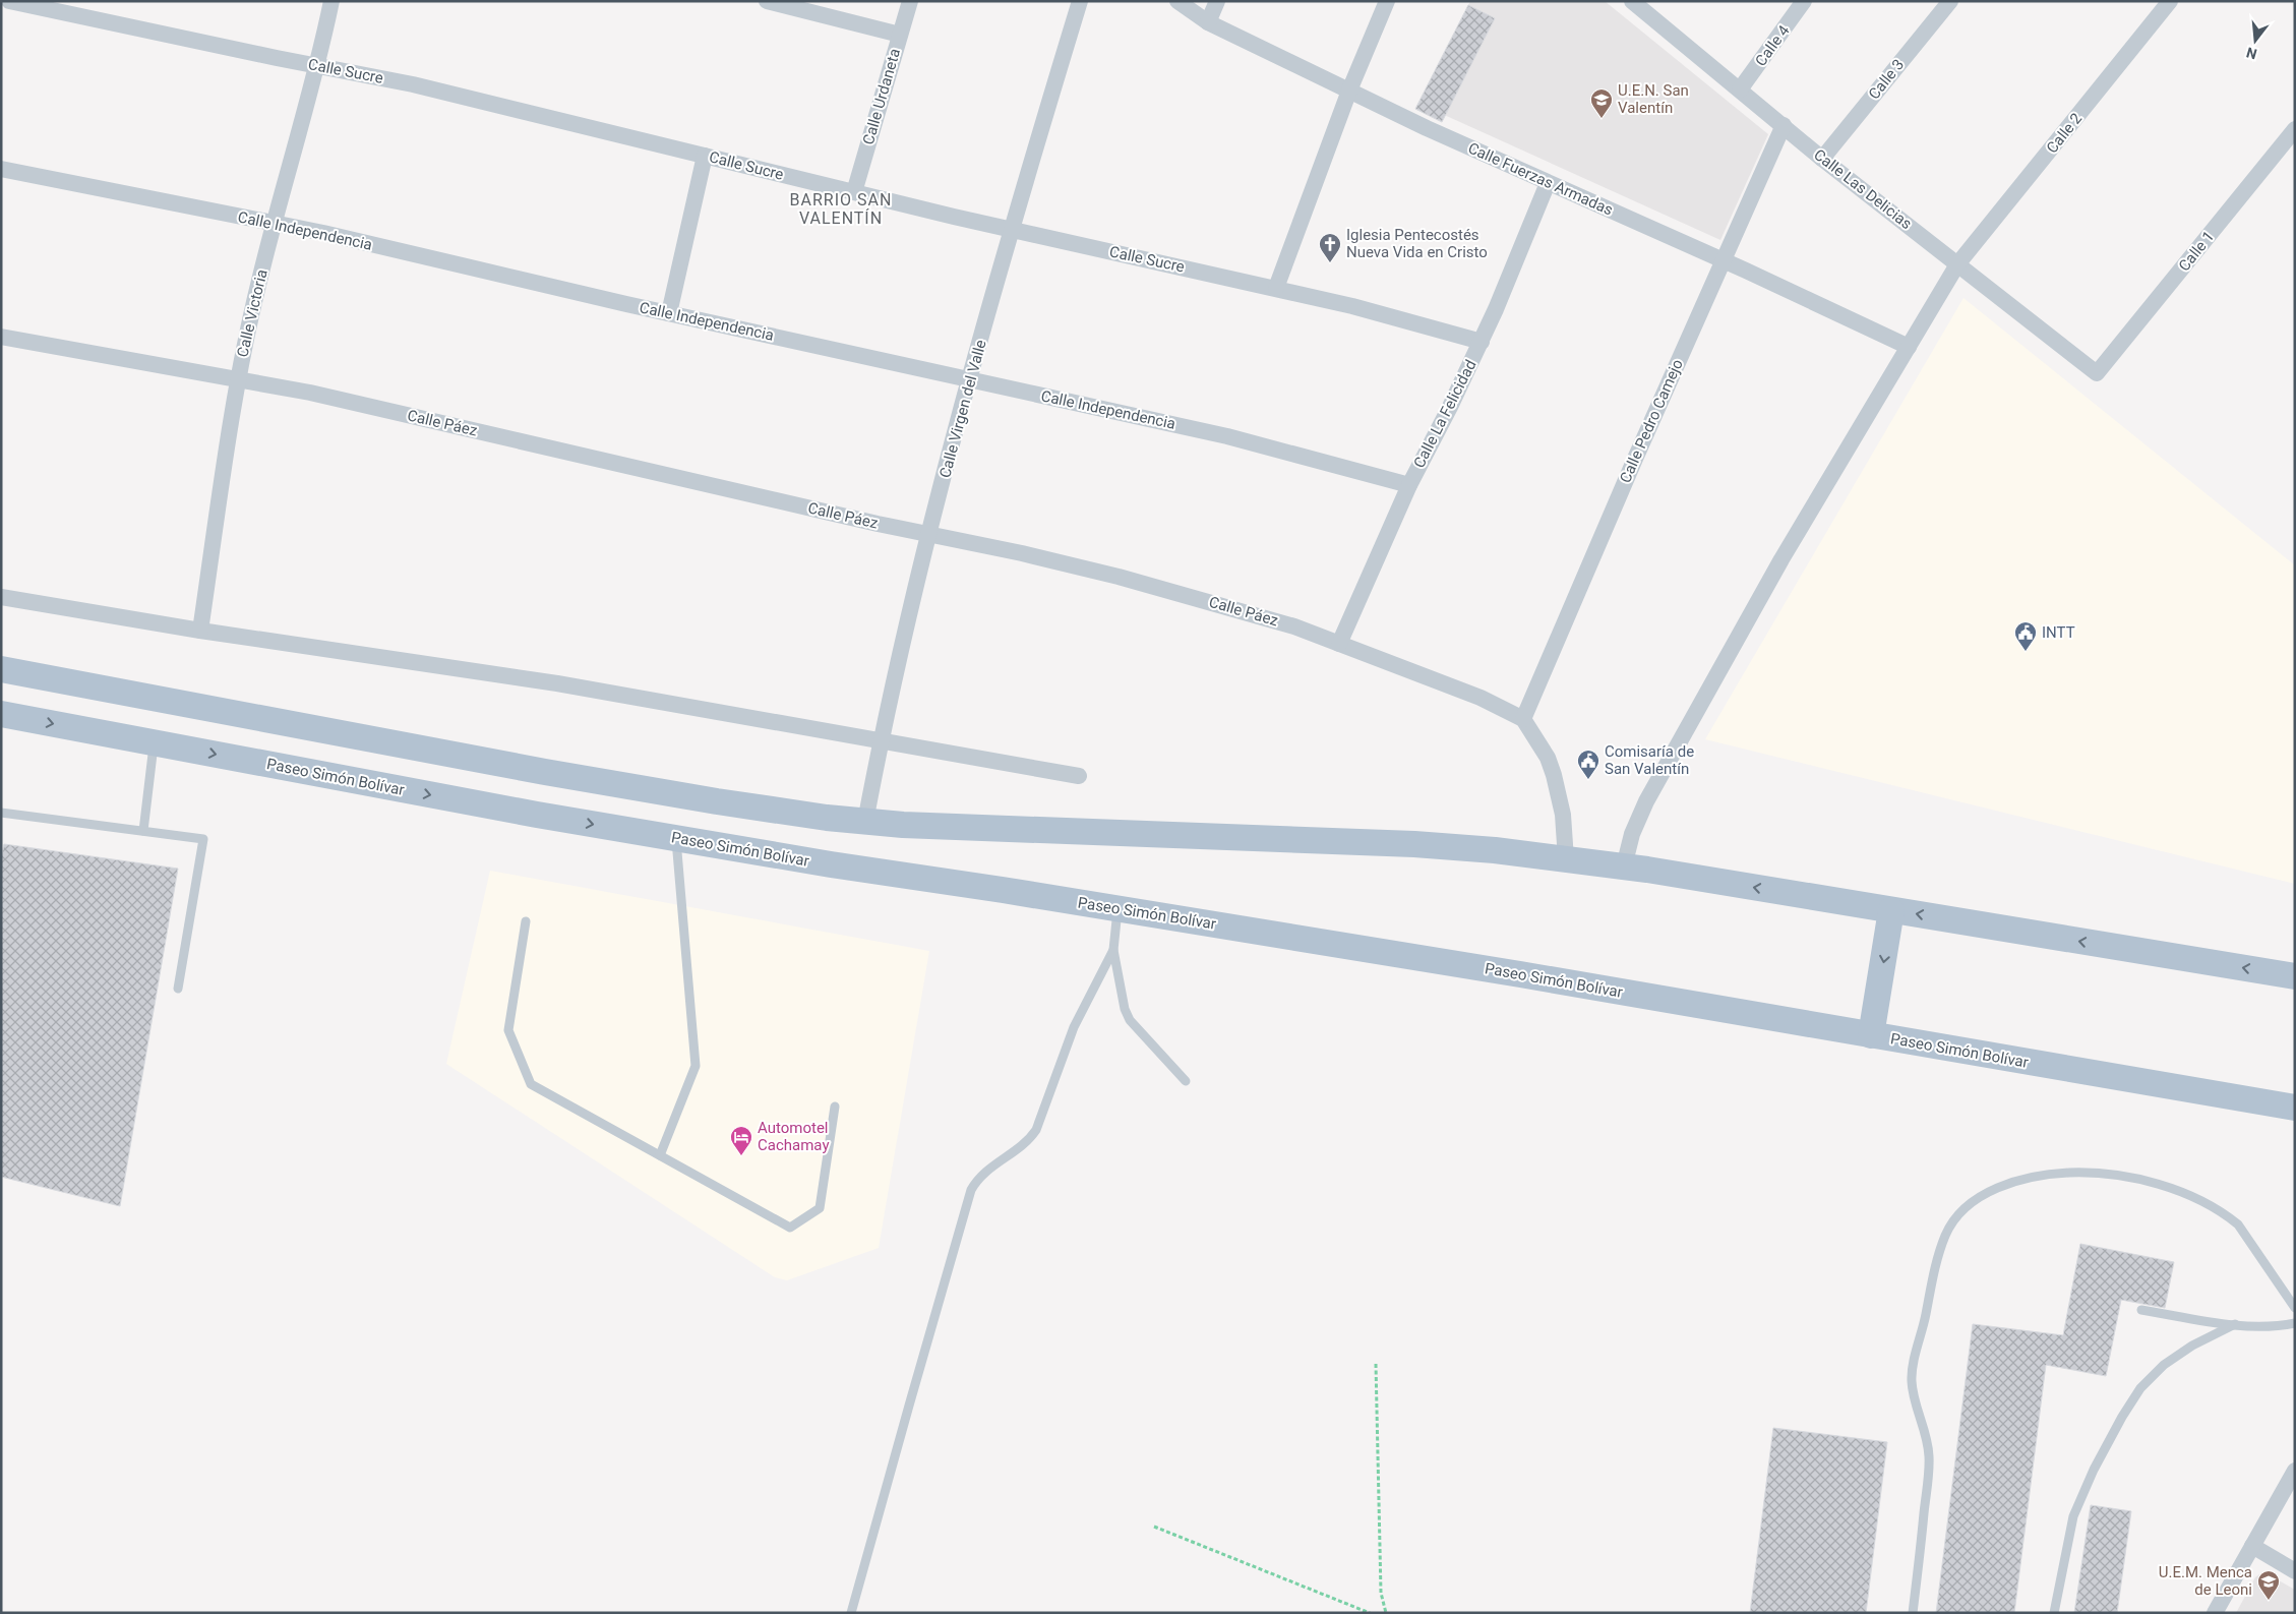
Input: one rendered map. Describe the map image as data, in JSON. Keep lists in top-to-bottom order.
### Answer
{
  "streets": {
    "main road": ["Paseo Simón Bolívar"],
    "street": [
      "Calle 4",
      "Calle Sucre",
      "Calle 3",
      "Calle Urdaneta",
      "Calle 2",
      "Calle Fuerzas Armadas",
      "Calle Las Delicias",
      "Calle Independencia",
      "Calle 1",
      "Calle Victoria",
      "Calle Virgen del Valle",
      "Calle La Felicidad",
      "Calle Pedro Camejo",
      "Calle Páez"
    ]
  },
  "crossings": [
    ["Calle 4", "Calle Las Delicias"],
    ["Calle Sucre", "Calle Urdaneta"],
    ["Calle Sucre", "Calle Victoria"],
    ["Calle Sucre", "Calle Virgen del Valle"],
    ["Calle Sucre", "Calle La Felicidad"],
    ["Calle 3", "Calle Las Delicias"],
    ["Calle 2", "Calle Fuerzas Armadas"],
    ["Calle 2", "Calle Las Delicias"],
    ["Calle Fuerzas Armadas", "Calle La Felicidad"],
    ["Calle Fuerzas Armadas", "Calle Pedro Camejo"],
    ["Calle Las Delicias", "Calle 1"],
    ["Calle Las Delicias", "Calle Pedro Camejo"],
    ["Calle Independencia", "Calle Victoria"],
    ["Calle Independencia", "Calle Virgen del Valle"],
    ["Calle Independencia", "Calle La Felicidad"],
    ["Calle Victoria", "Calle Páez"],
    ["Calle Virgen del Valle", "Calle Páez"],
    ["Calle La Felicidad", "Calle Páez"],
    ["Calle Pedro Camejo", "Calle Páez"]
  ],
  "districts": ["BARRIO SAN VALENTÍN"],
  "places": {
    "school or university": ["U.E.N. San Valentín", "U.E.M. Menca de Leoni"],
    "church": ["Iglesia Pentecostés Nueva Vida en Cristo"],
    "public building": ["INTT", "Comisaría de San Valentín"],
    "hotel": ["Automotel Cachamay"]
  },
  "north": "bottom"
}
